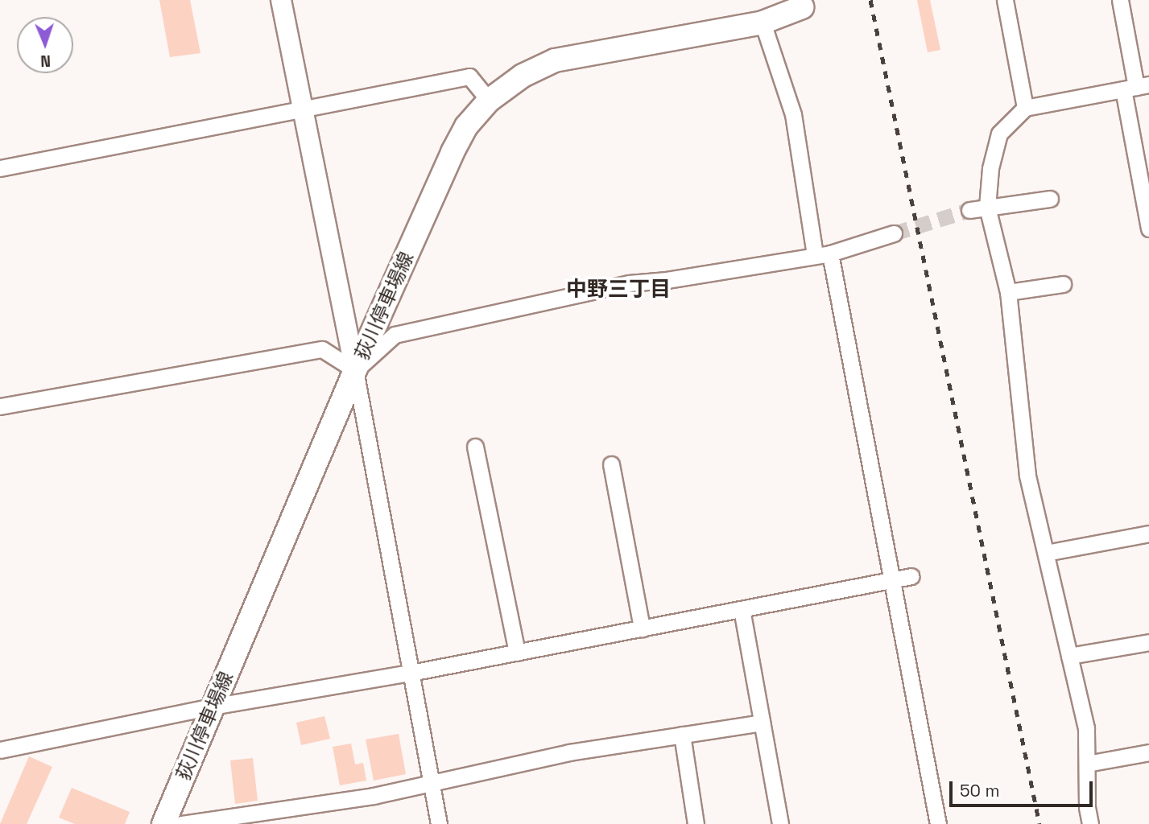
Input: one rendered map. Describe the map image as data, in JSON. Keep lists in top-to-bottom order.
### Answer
{
  "streets": {
    "main road": ["荻川停車場線"]
  },
  "districts": ["中野三丁目"],
  "scale_bar": "50 m",
  "north": "bottom"
}
